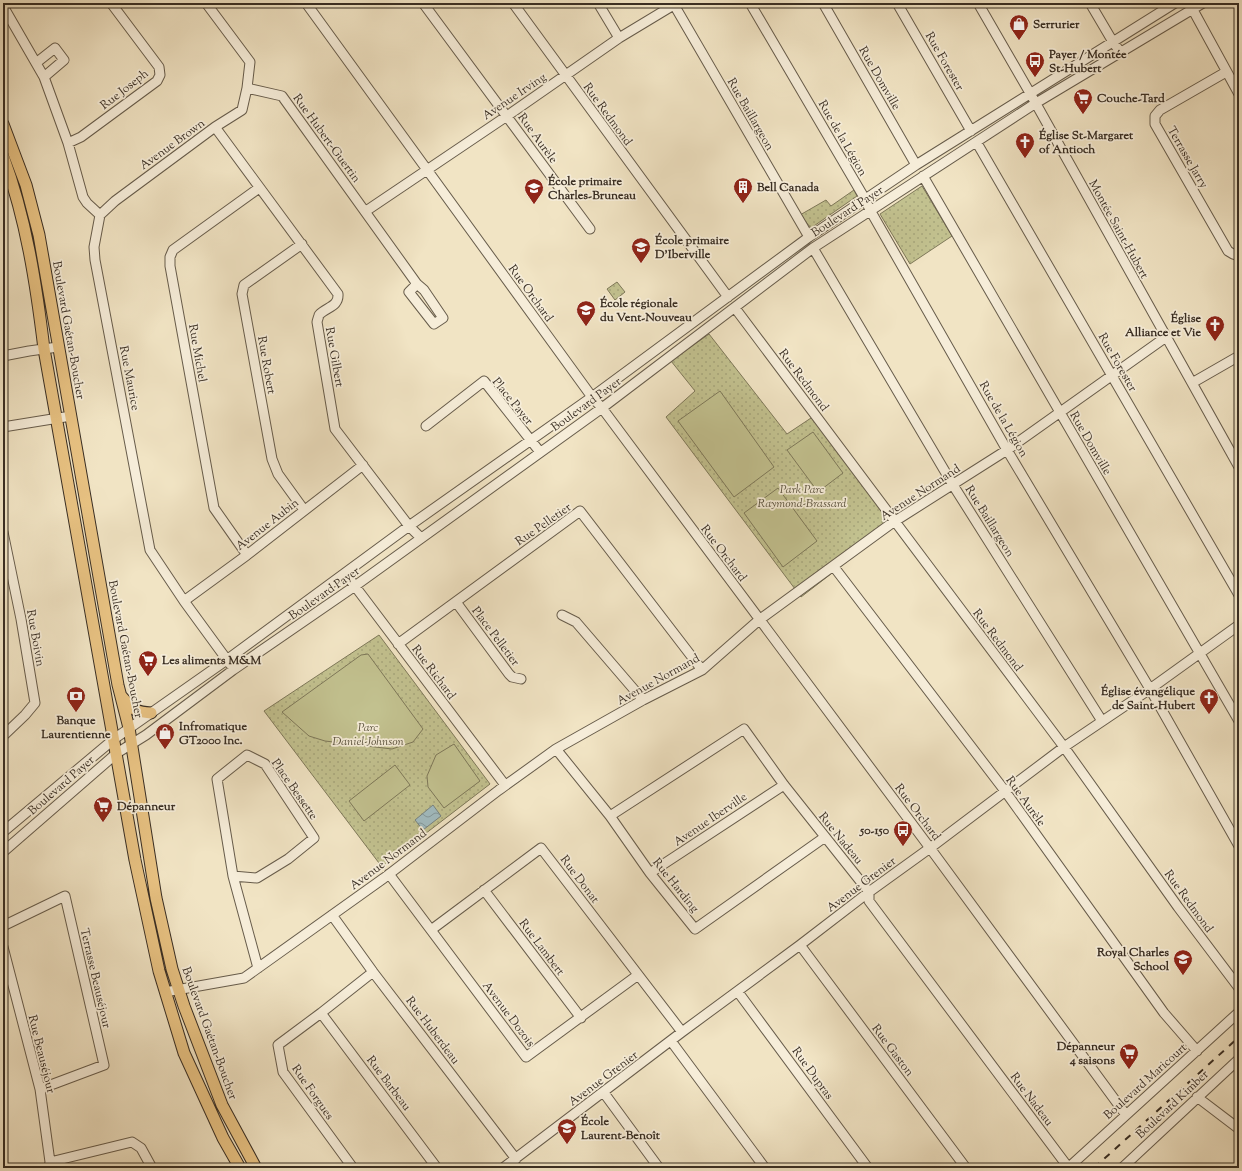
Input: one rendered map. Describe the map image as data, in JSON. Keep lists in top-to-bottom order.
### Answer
{
  "streets": {
    "main road": ["Boulevard Gaétan-Boucher"],
    "street": [
      "Rue Forester",
      "Rue Domville",
      "Rue Joseph",
      "Avenue Irving",
      "Rue Redmond",
      "Rue Baillargeon",
      "Rue Hubert-Guertin",
      "Rue Aurèle",
      "Rue de la Légion",
      "Avenue Brown",
      "Terrasse Jarry",
      "Boulevard Payer",
      "Montée Saint-Hubert",
      "Rue Orchard",
      "Rue Michel",
      "Rue Gilbert",
      "Rue Robert",
      "Rue Maurice",
      "Place Payer",
      "Avenue Normand",
      "Avenue Aubin",
      "Rue Pelletier",
      "Place Pelletier",
      "Rue Boivin",
      "Rue Richard",
      "Place Bessette",
      "Avenue Iberville",
      "Rue Nadeau",
      "Rue Donat",
      "Avenue Grenier",
      "Rue Harding",
      "Rue Lambert",
      "Terrasse Beauséjour",
      "Avenue Dozois",
      "Rue Huberdeau",
      "Rue Gaston",
      "Rue Beauséjour",
      "Rue Dupras",
      "Boulevard Maricourt",
      "Rue Barbeau",
      "Rue Forgues",
      "Boulevard Kimber"
    ]
  },
  "crossings": [
    ["Rue Forester", "Boulevard Payer"],
    ["Rue Forester", "Avenue Normand"],
    ["Rue Domville", "Boulevard Payer"],
    ["Rue Domville", "Avenue Normand"],
    ["Rue Domville", "Avenue Grenier"],
    ["Avenue Irving", "Rue Redmond"],
    ["Avenue Irving", "Rue Baillargeon"],
    ["Avenue Irving", "Rue Hubert-Guertin"],
    ["Avenue Irving", "Rue Aurèle"],
    ["Avenue Irving", "Rue Orchard"],
    ["Rue Redmond", "Boulevard Payer"],
    ["Rue Redmond", "Avenue Normand"],
    ["Rue Redmond", "Avenue Grenier"],
    ["Rue Baillargeon", "Boulevard Payer"],
    ["Rue Baillargeon", "Avenue Normand"],
    ["Rue Baillargeon", "Avenue Grenier"],
    ["Rue Hubert-Guertin", "Avenue Brown"],
    ["Rue Aurèle", "Avenue Normand"],
    ["Rue Aurèle", "Avenue Grenier"],
    ["Rue Aurèle", "Boulevard Maricourt"],
    ["Rue de la Légion", "Boulevard Payer"],
    ["Rue de la Légion", "Avenue Normand"],
    ["Rue de la Légion", "Avenue Grenier"],
    ["Avenue Brown", "Rue Gilbert"],
    ["Avenue Brown", "Rue Maurice"],
    ["Boulevard Payer", "Montée Saint-Hubert"],
    ["Boulevard Payer", "Rue Orchard"],
    ["Boulevard Payer", "Boulevard Gaétan-Boucher"],
    ["Boulevard Payer", "Rue Gilbert"],
    ["Boulevard Payer", "Rue Maurice"],
    ["Boulevard Payer", "Place Payer"],
    ["Boulevard Payer", "Rue Richard"],
    ["Montée Saint-Hubert", "Avenue Normand"],
    ["Rue Orchard", "Avenue Normand"],
    ["Rue Orchard", "Avenue Grenier"],
    ["Rue Orchard", "Boulevard Maricourt"],
    ["Boulevard Gaétan-Boucher", "Avenue Normand"],
    ["Rue Michel", "Rue Gilbert"],
    ["Rue Michel", "Avenue Aubin"],
    ["Rue Gilbert", "Rue Robert"],
    ["Rue Gilbert", "Avenue Aubin"],
    ["Rue Robert", "Avenue Aubin"],
    ["Rue Maurice", "Avenue Aubin"],
    ["Avenue Normand", "Rue Pelletier"],
    ["Avenue Normand", "Rue Richard"],
    ["Avenue Normand", "Place Bessette"],
    ["Avenue Normand", "Rue Harding"],
    ["Avenue Normand", "Avenue Dozois"],
    ["Avenue Normand", "Rue Huberdeau"],
    ["Rue Pelletier", "Place Pelletier"],
    ["Rue Pelletier", "Rue Richard"],
    ["Avenue Iberville", "Rue Nadeau"],
    ["Avenue Iberville", "Rue Harding"],
    ["Rue Nadeau", "Avenue Grenier"],
    ["Rue Nadeau", "Rue Harding"],
    ["Rue Nadeau", "Boulevard Maricourt"],
    ["Rue Donat", "Avenue Grenier"],
    ["Rue Donat", "Rue Lambert"],
    ["Rue Donat", "Avenue Dozois"],
    ["Avenue Grenier", "Rue Huberdeau"],
    ["Avenue Grenier", "Rue Gaston"],
    ["Avenue Grenier", "Rue Dupras"],
    ["Rue Lambert", "Avenue Dozois"],
    ["Terrasse Beauséjour", "Rue Beauséjour"],
    ["Rue Huberdeau", "Rue Forgues"],
    ["Rue Barbeau", "Rue Forgues"]
  ],
  "parks": ["Park Parc Raymond-Brassard", "Parc Daniel-Johnson"],
  "places": {
    "shop": ["Serrurier", "Infromatique GT2000 Inc."],
    "bus stop": ["Payer / Montée St-Hubert", "50-150"],
    "supermarket": [
      "Couche-Tard",
      "Les aliments M&M",
      "Dépanneur",
      "Dépanneur 4 saisons"
    ],
    "church": ["Église St-Margaret of Antioch", "Église Alliance et Vie", "Église évangélique de Saint-Hubert"],
    "building": ["Bell Canada"],
    "school or university": [
      "École primaire Charles-Bruneau",
      "École primaire D'Iberville",
      "École régionale du Vent-Nouveau",
      "Royal Charles School",
      "École Laurent-Benoît"
    ],
    "bank": ["Banque Laurentienne"]
  }
}
